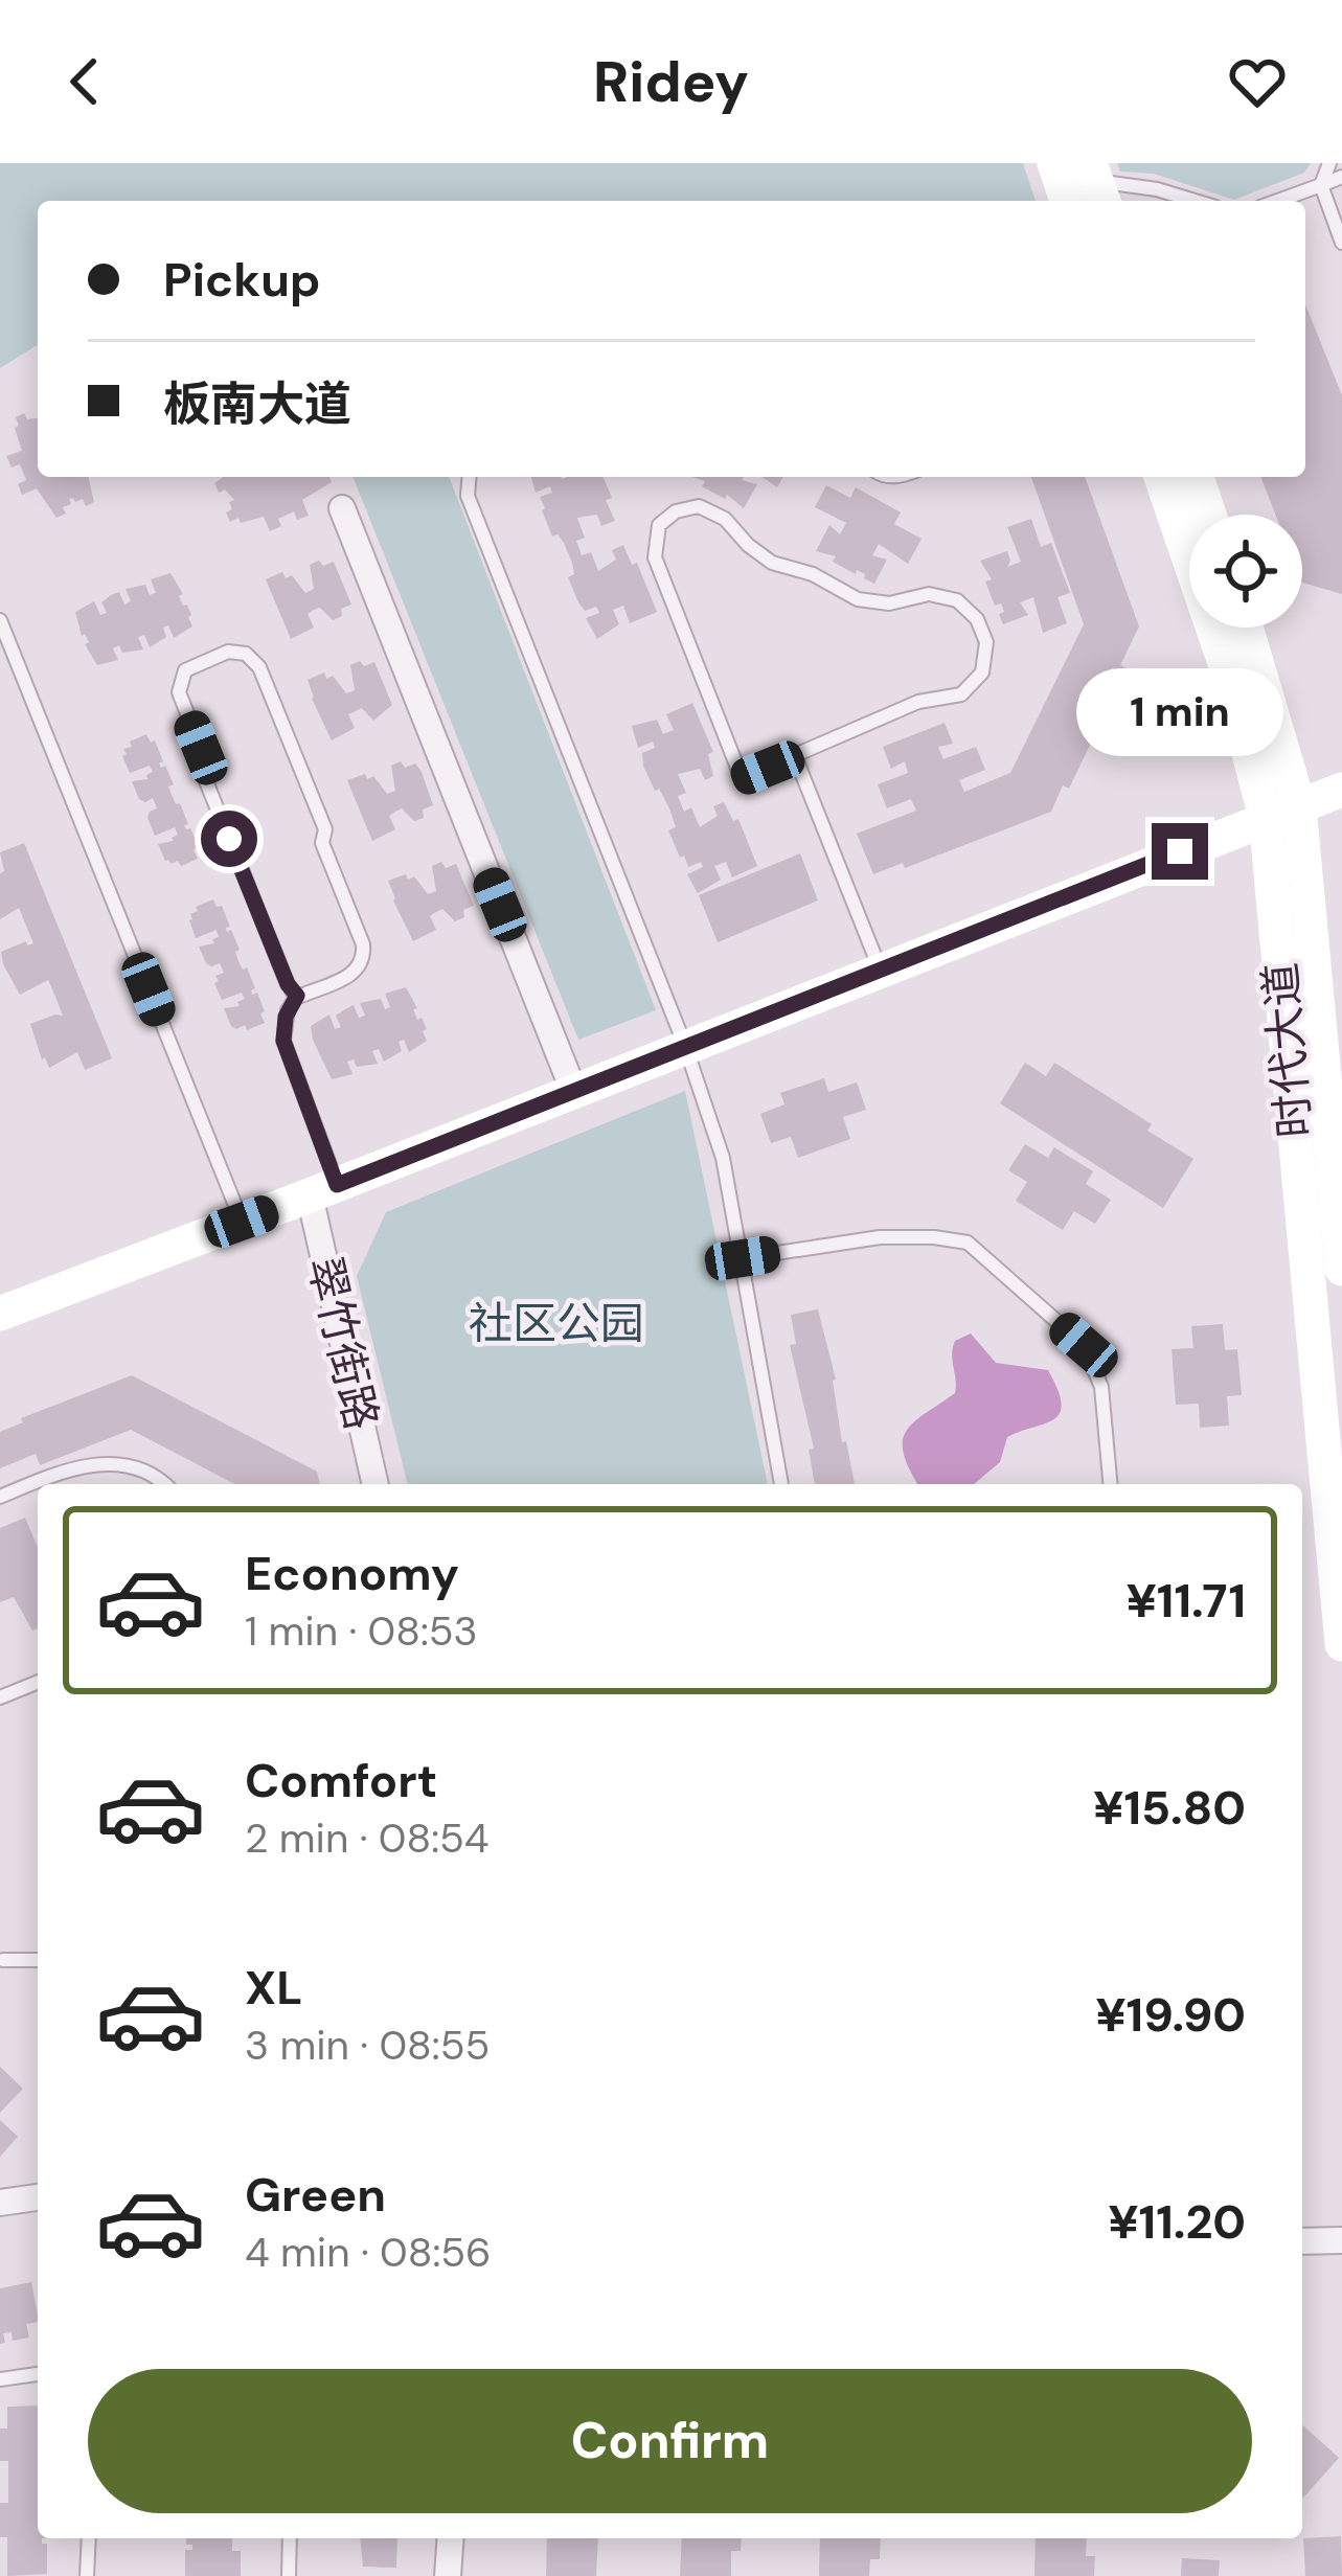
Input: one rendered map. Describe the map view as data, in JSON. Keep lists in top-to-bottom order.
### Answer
{
  "streets": {
    "main road": ["时代大道"],
    "street": ["翠竹街路"]
  },
  "parks": ["社区公园"],
  "page": {
    "header": "Ridey",
    "banner": ["Pickup", "板南大道"],
    "bubble": "1 min",
    "list": [
      {
        "name": "Economy",
        "note": "1 min · 08:53",
        "value": "¥11.71"
      },
      {
        "name": "Comfort",
        "note": "2 min · 08:54",
        "value": "¥15.80"
      },
      {
        "name": "XL",
        "note": "3 min · 08:55",
        "value": "¥19.90"
      },
      {
        "name": "Green",
        "note": "4 min · 08:56",
        "value": "¥11.20"
      }
    ],
    "buttons": "Confirm"
  }
}
